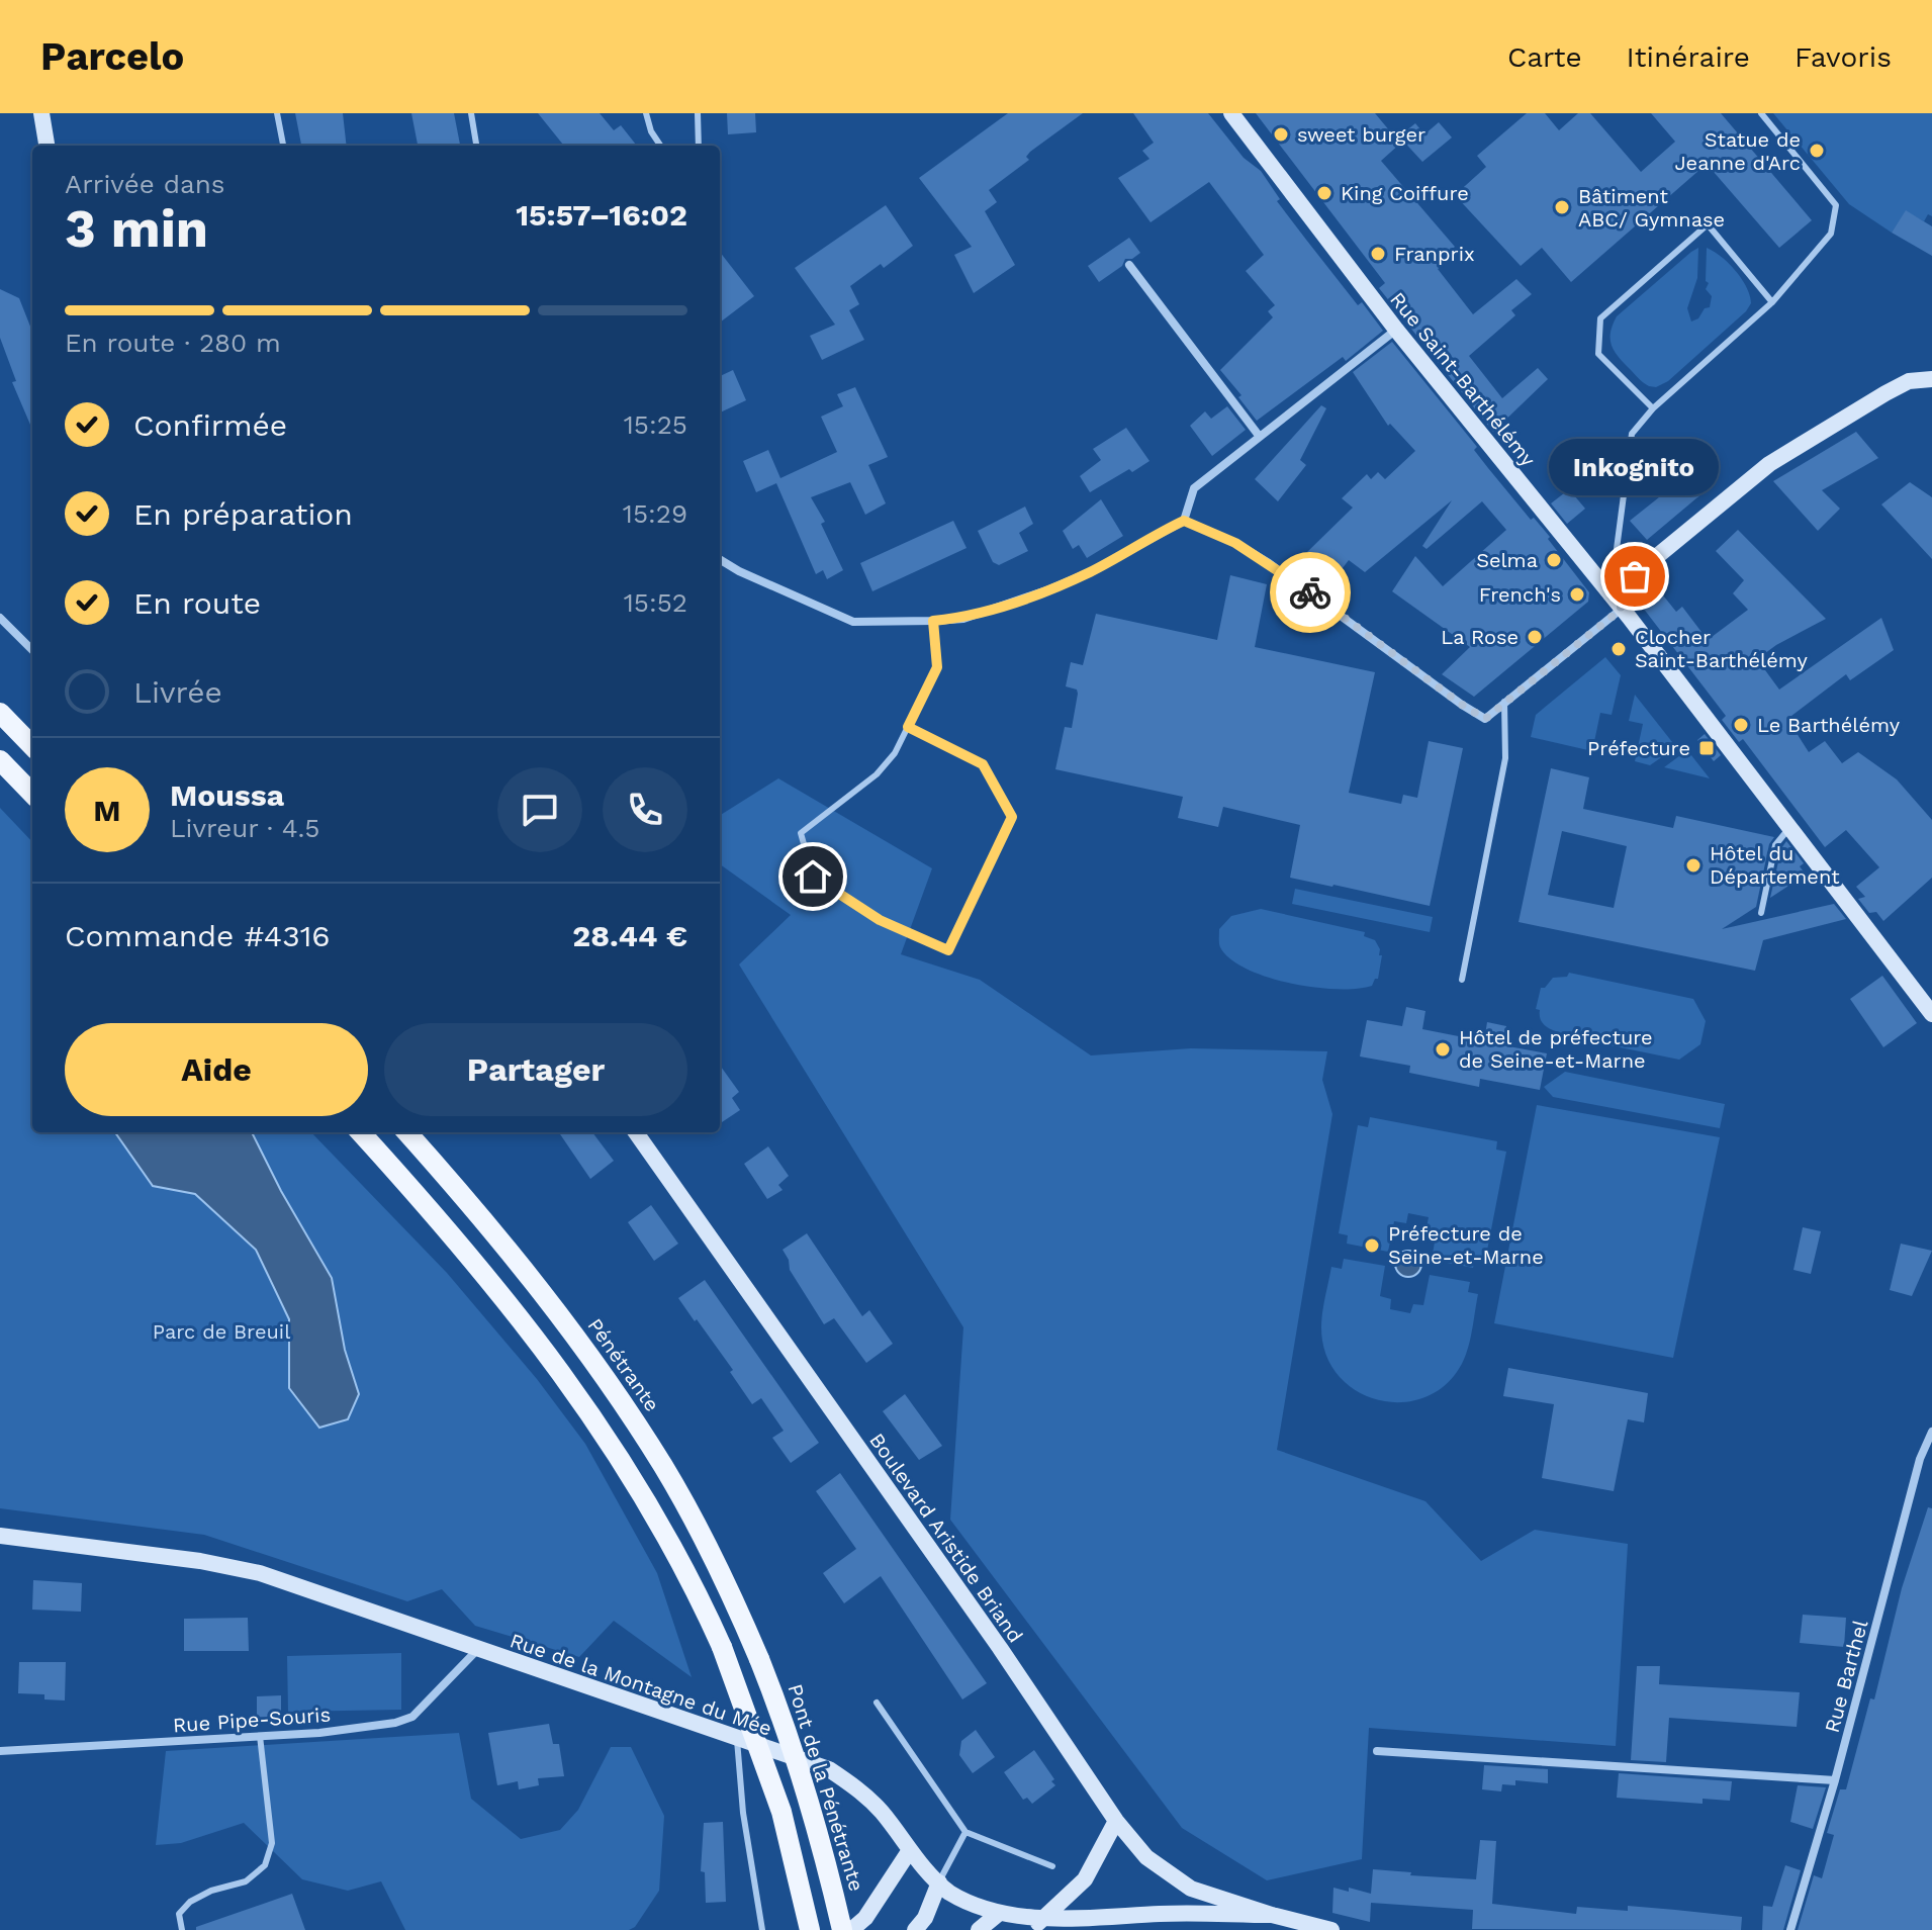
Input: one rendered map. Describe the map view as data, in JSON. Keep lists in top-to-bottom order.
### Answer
{
  "streets": {
    "main road": ["Pénétrante", "Pont de la Pénétrante"],
    "street": [
      "Rue Saint-Barthélémy",
      "Boulevard Aristide Briand",
      "Rue Barthel",
      "Rue de la Montagne du Mée",
      "Rue Pipe-Souris"
    ]
  },
  "crossings": [
    ["Pénétrante", "Pont de la Pénétrante"],
    ["Boulevard Aristide Briand", "Rue de la Montagne du Mée"],
    ["Rue de la Montagne du Mée", "Rue Pipe-Souris"]
  ],
  "parks": ["Parc de Breuil"],
  "places": {
    "other": [
      "sweet burger",
      "Statue de Jeanne d'Arc",
      "King Coiffure",
      "Bâtiment ABC/ Gymnase",
      "Franprix",
      "Selma",
      "Inkognito",
      "French's",
      "La Rose",
      "Clocher Saint-Barthélémy",
      "Le Barthélémy",
      "Hôtel du Département",
      "Hôtel de préfecture de Seine-et-Marne",
      "Préfecture de Seine-et-Marne"
    ],
    "transit": ["Préfecture"]
  },
  "page": {
    "header": "Parcelo",
    "nav": ["Carte", "Itinéraire", "Favoris"],
    "heading": ["3 min", "Arrivée dans", "15:57–16:02"],
    "panel": [
      "Moussa",
      "Livreur · 4.5",
      "Commande #4316",
      "28.44 €"
    ],
    "bar": "En route · 280 m",
    "list": [
      ["Confirmée", "15:25"],
      ["En préparation", "15:29"],
      ["En route", "15:52"],
      "Livrée"
    ],
    "bubble": "Inkognito",
    "round": "M",
    "buttons": ["Aide", "Partager"]
  }
}
